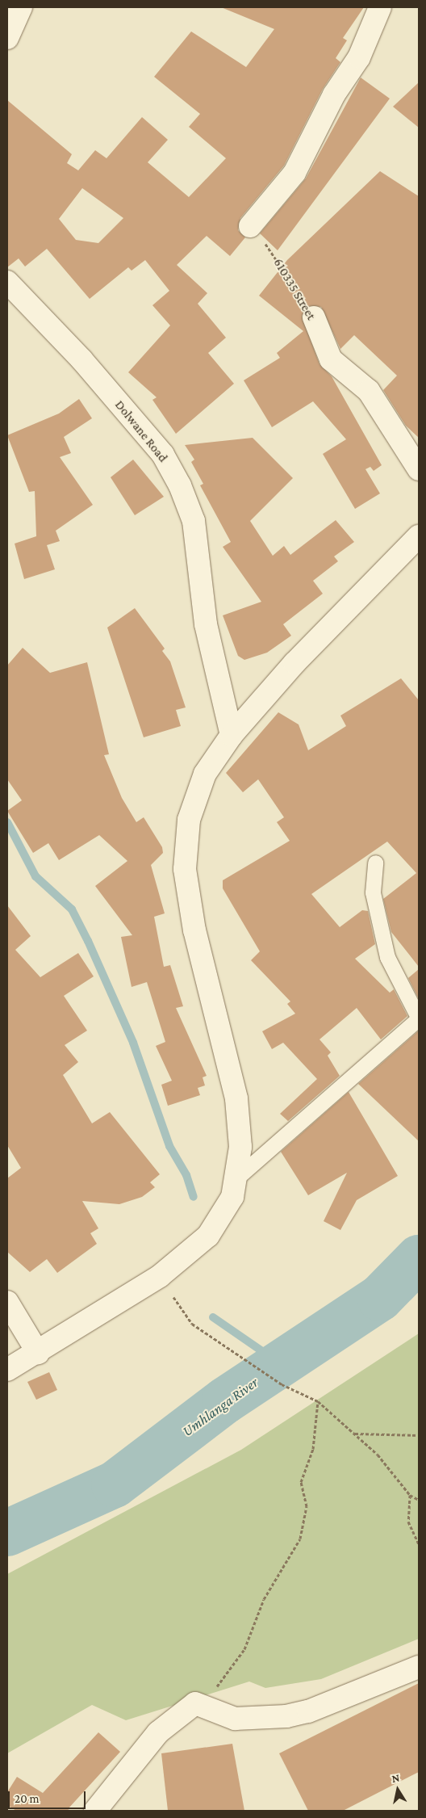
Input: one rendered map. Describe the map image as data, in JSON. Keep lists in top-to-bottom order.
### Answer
{
  "streets": {
    "street": ["610335 Street", "Dolwane Road"]
  },
  "water": ["Umhlanga River"],
  "scale_bar": "20 m",
  "north": "top"
}
